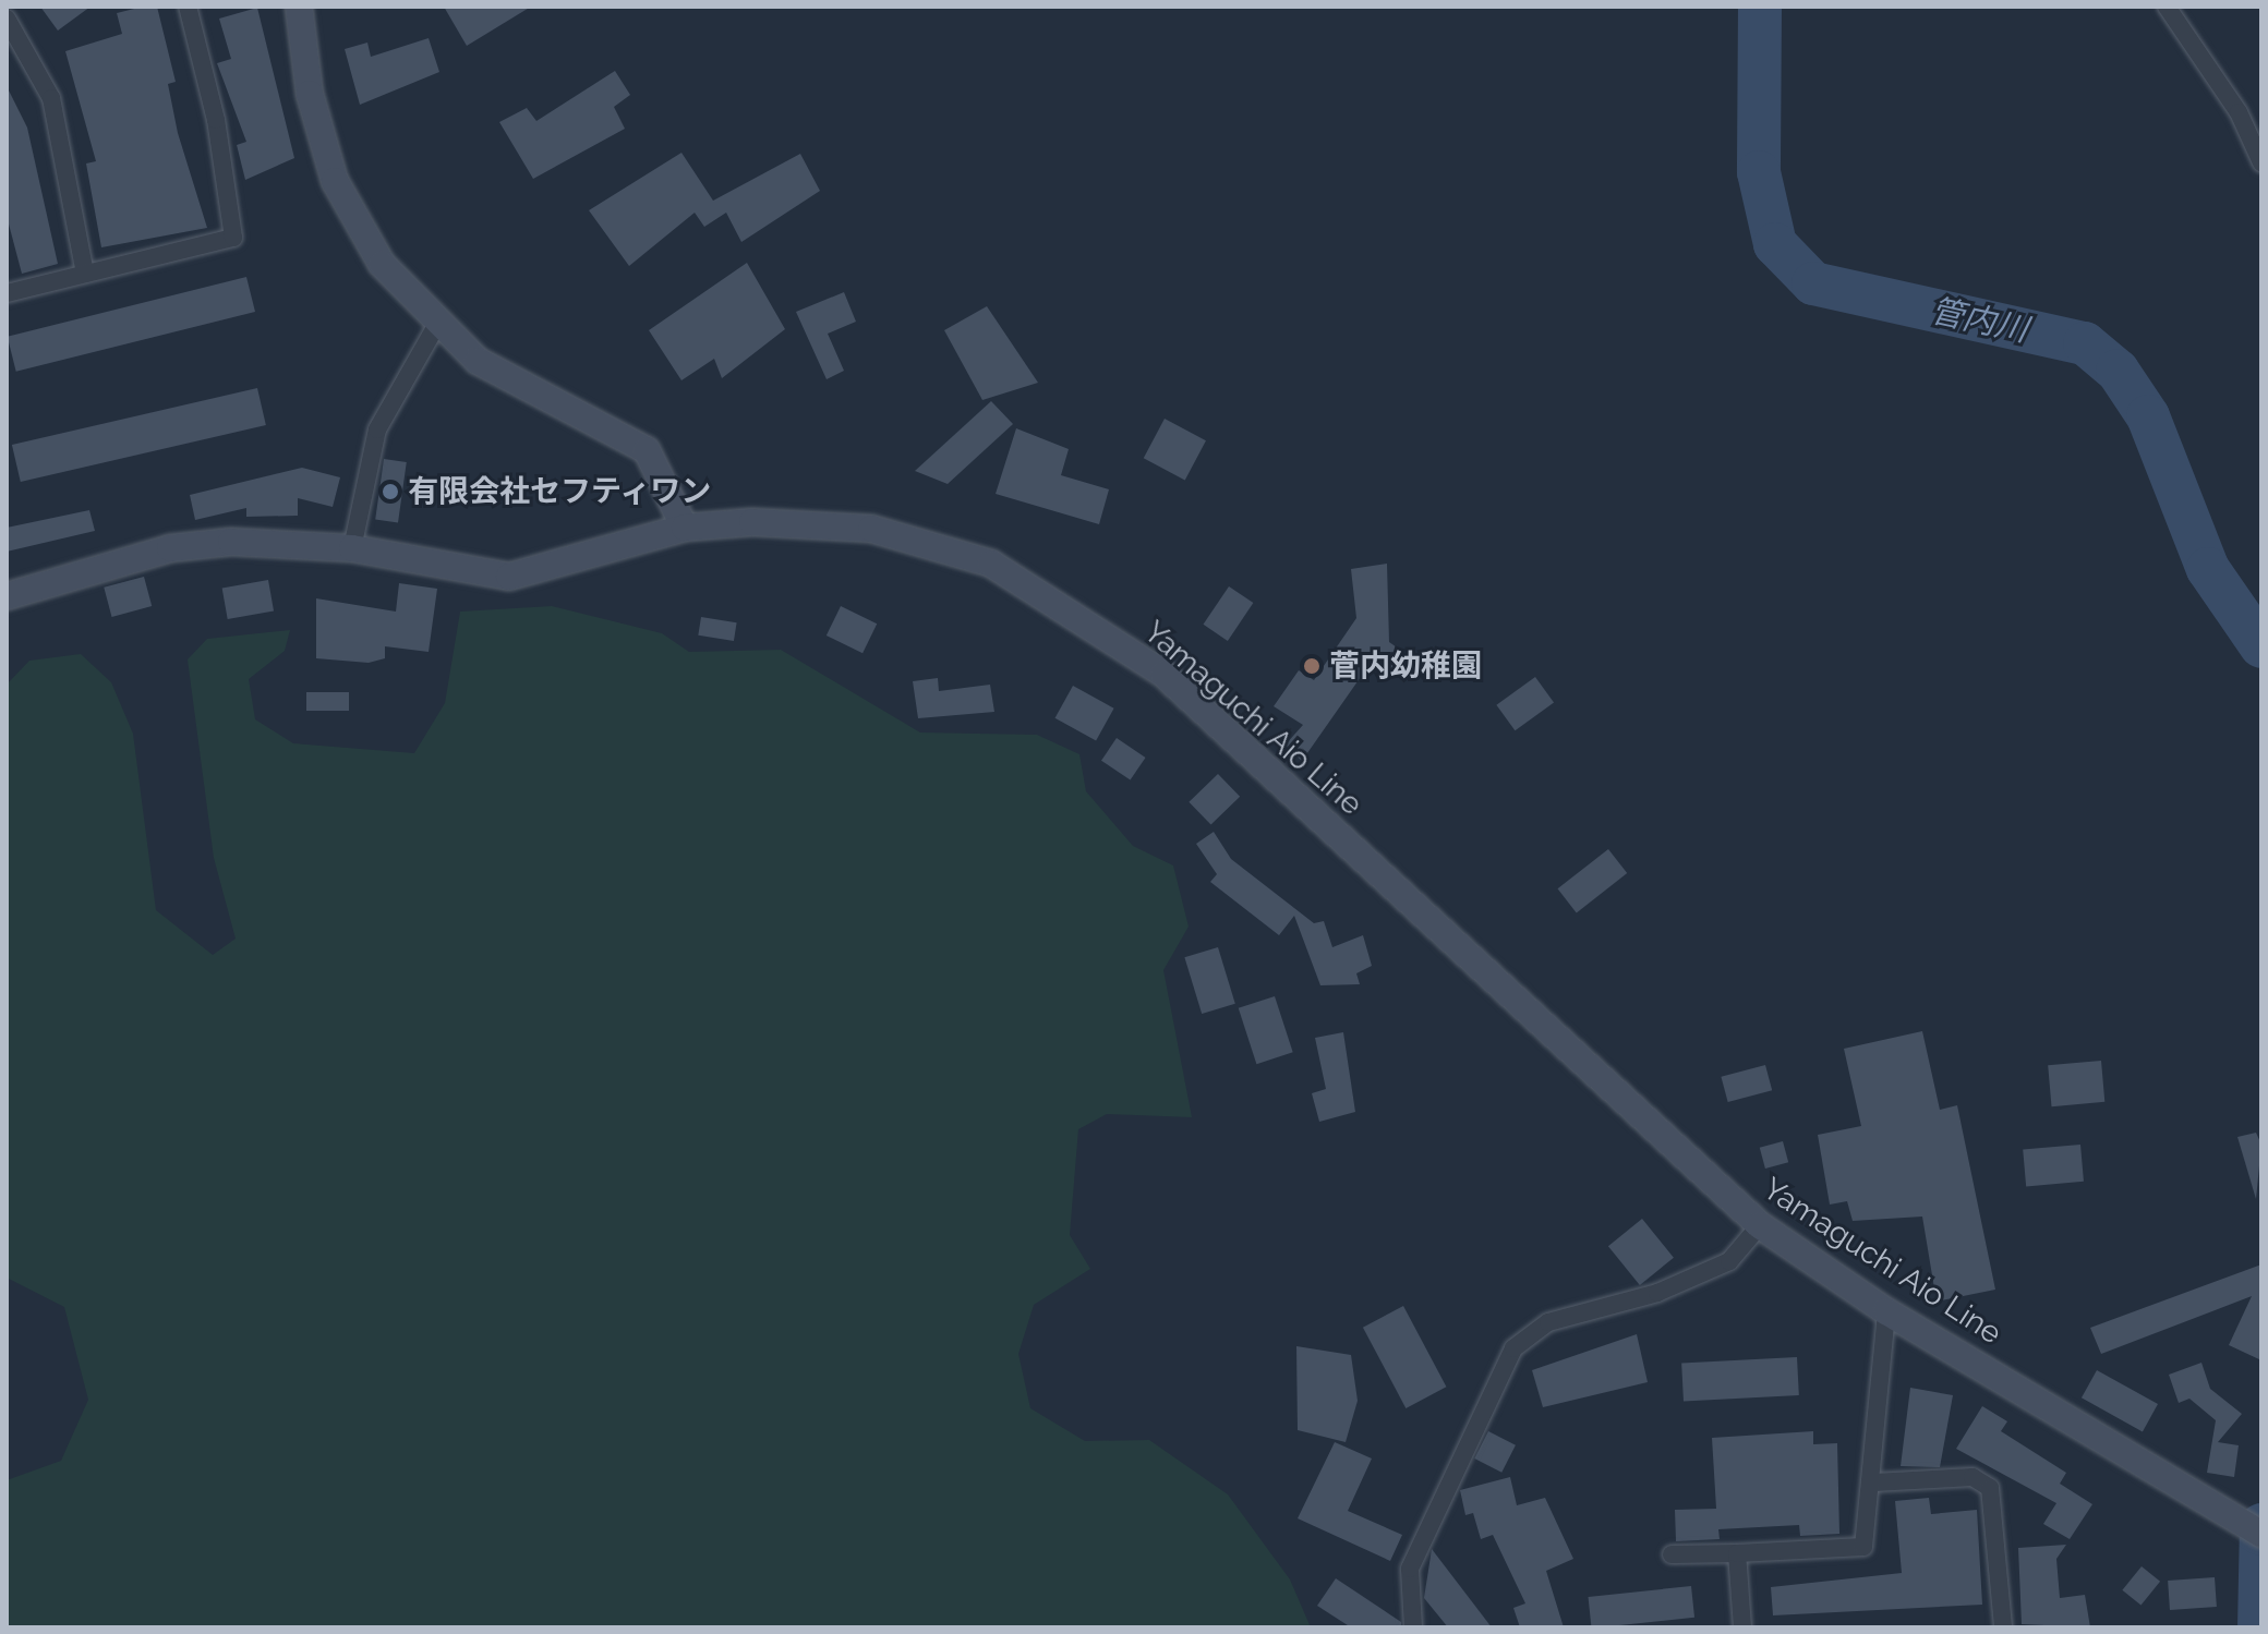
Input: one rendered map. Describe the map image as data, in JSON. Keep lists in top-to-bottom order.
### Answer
{
  "streets": {
    "main road": ["Yamaguchi Aio Line"]
  },
  "water": ["管内川"],
  "places": ["有限会社セフティワン", "菅内幼稚園"]
}
